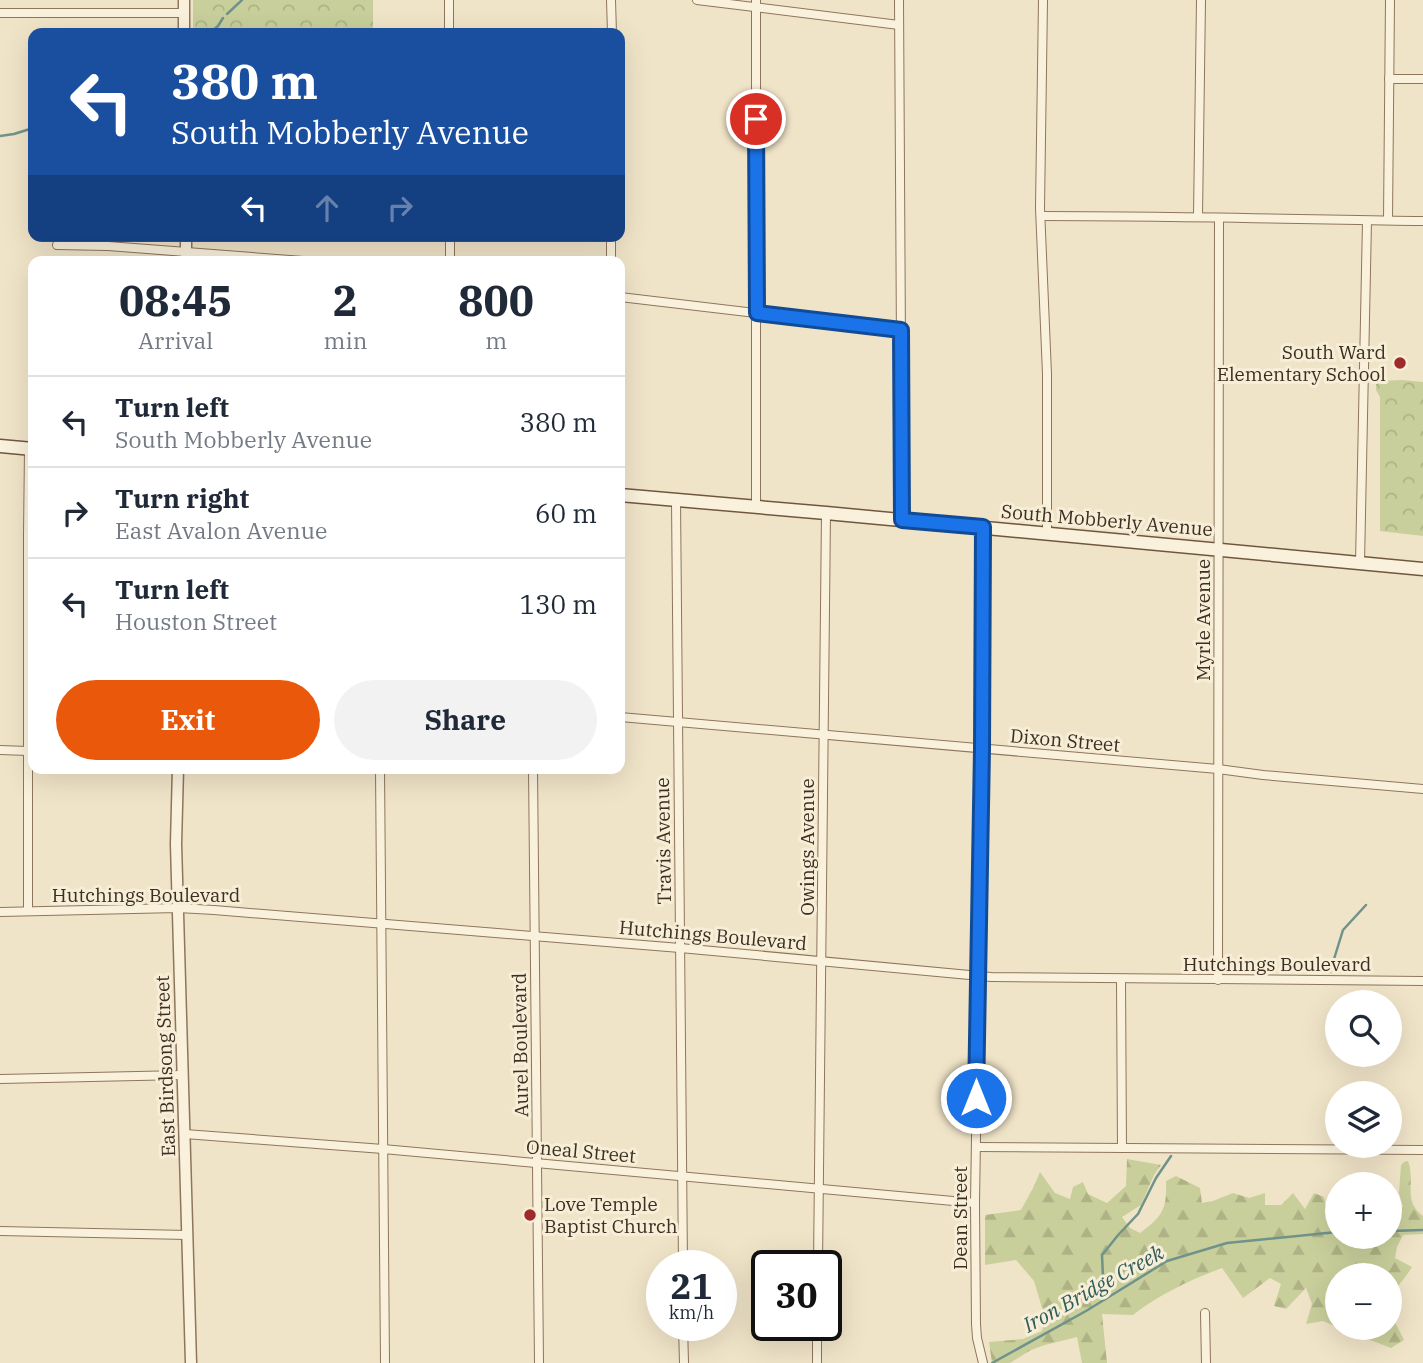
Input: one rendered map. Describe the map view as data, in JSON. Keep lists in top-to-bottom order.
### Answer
{
  "streets": {
    "main road": ["South Mobberly Avenue"],
    "street": [
      "Myrle Avenue",
      "Dixon Street",
      "Travis Avenue",
      "Owings Avenue",
      "Hutchings Boulevard",
      "Aurel Boulevard",
      "East Birdsong Street",
      "Oneal Street",
      "Dean Street"
    ]
  },
  "crossings": [
    ["South Mobberly Avenue", "Myrle Avenue"],
    ["South Mobberly Avenue", "Travis Avenue"],
    ["South Mobberly Avenue", "Owings Avenue"],
    ["South Mobberly Avenue", "Dean Street"],
    ["Myrle Avenue", "Dixon Street"],
    ["Myrle Avenue", "Hutchings Boulevard"],
    ["Dixon Street", "Travis Avenue"],
    ["Dixon Street", "Owings Avenue"],
    ["Dixon Street", "Dean Street"],
    ["Travis Avenue", "Hutchings Boulevard"],
    ["Travis Avenue", "Oneal Street"],
    ["Owings Avenue", "Hutchings Boulevard"],
    ["Owings Avenue", "Oneal Street"],
    ["Hutchings Boulevard", "Aurel Boulevard"],
    ["Hutchings Boulevard", "East Birdsong Street"],
    ["Hutchings Boulevard", "Dean Street"],
    ["Aurel Boulevard", "Oneal Street"],
    ["East Birdsong Street", "Oneal Street"],
    ["Oneal Street", "Dean Street"]
  ],
  "water": ["Iron Bridge Creek"],
  "places": ["South Ward Elementary School", "Love Temple Baptist Church"],
  "page": {
    "turn": ["380 m", "South Mobberly Avenue"],
    "eta": [
      "08:45",
      "Arrival",
      "2",
      "min",
      "800",
      "m"
    ],
    "list": [
      {
        "name": "Turn left",
        "note": "South Mobberly Avenue",
        "value": "380 m"
      },
      {
        "name": "Turn right",
        "note": "East Avalon Avenue",
        "value": "60 m"
      },
      {
        "name": "Turn left",
        "note": "Houston Street",
        "value": "130 m"
      }
    ],
    "buttons": ["Exit", "Share"],
    "map_buttons": ["+", "−"],
    "speed": "21 km/h",
    "limit": "30"
  }
}
